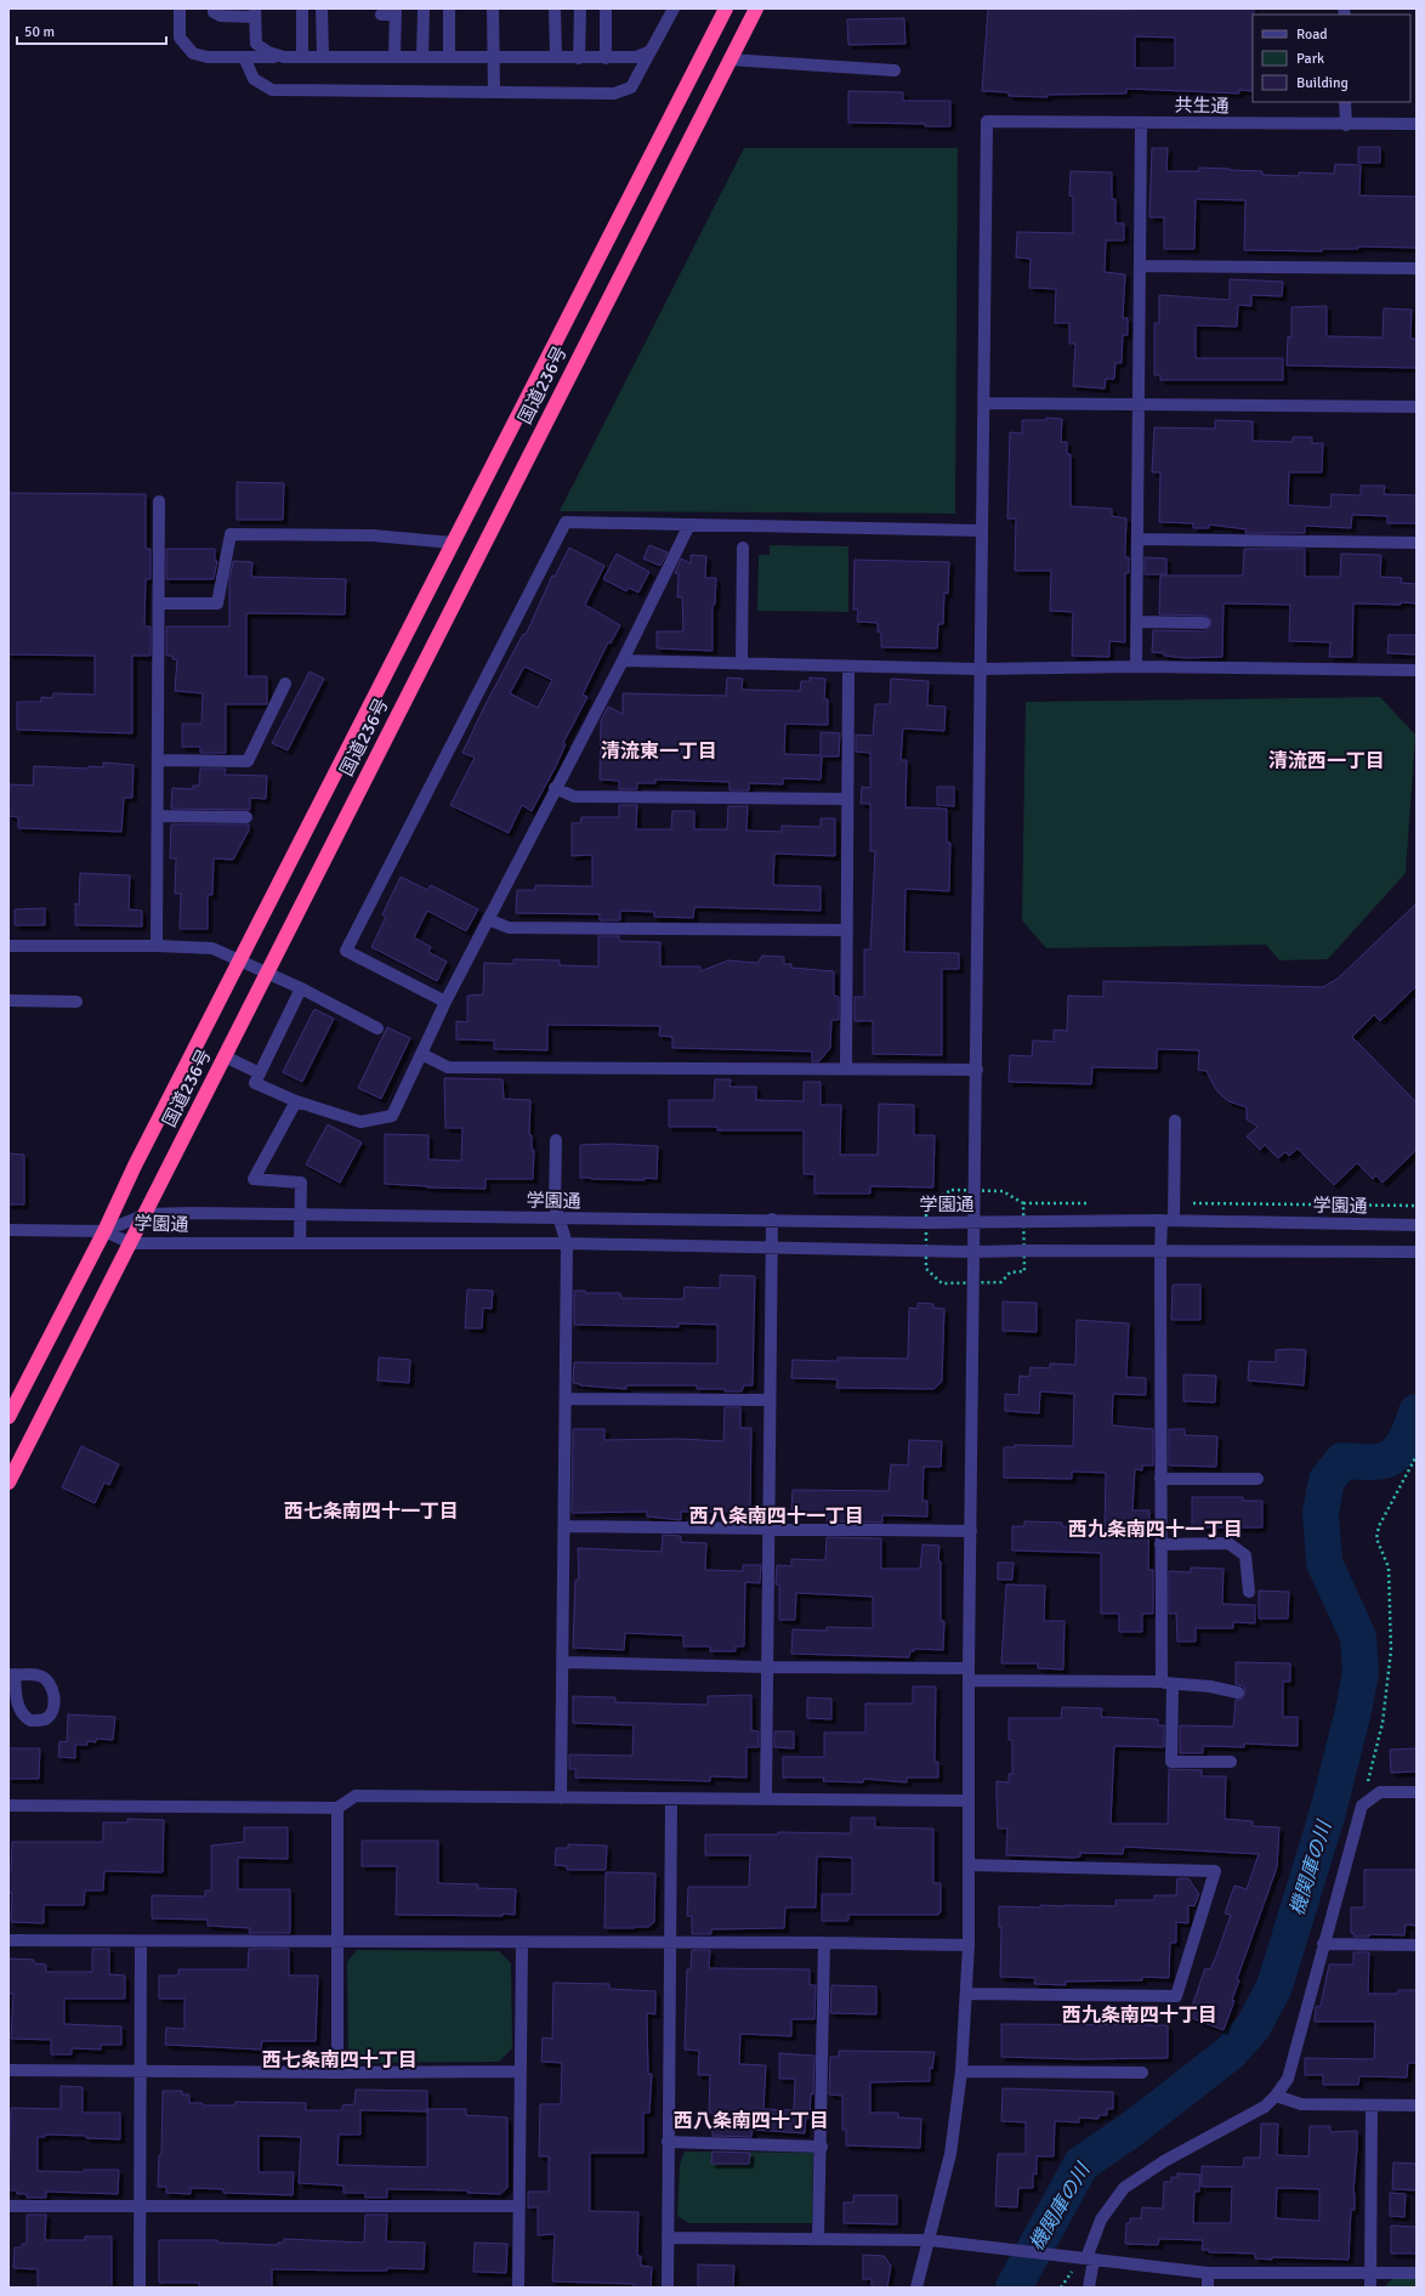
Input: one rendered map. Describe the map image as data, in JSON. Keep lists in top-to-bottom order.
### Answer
{
  "streets": {
    "highway": ["国道236号"],
    "street": ["共生通", "学園通"]
  },
  "crossings": [
    ["国道236号", "学園通"]
  ],
  "districts": [
    "清流東一丁目",
    "清流西一丁目",
    "西七条南四十一丁目",
    "西八条南四十一丁目",
    "西九条南四十一丁目",
    "西九条南四十丁目",
    "西七条南四十丁目",
    "西八条南四十丁目"
  ],
  "water": ["機関庫の川"],
  "legend": ["Road", "Park", "Building"],
  "scale_bar": "50 m"
}
